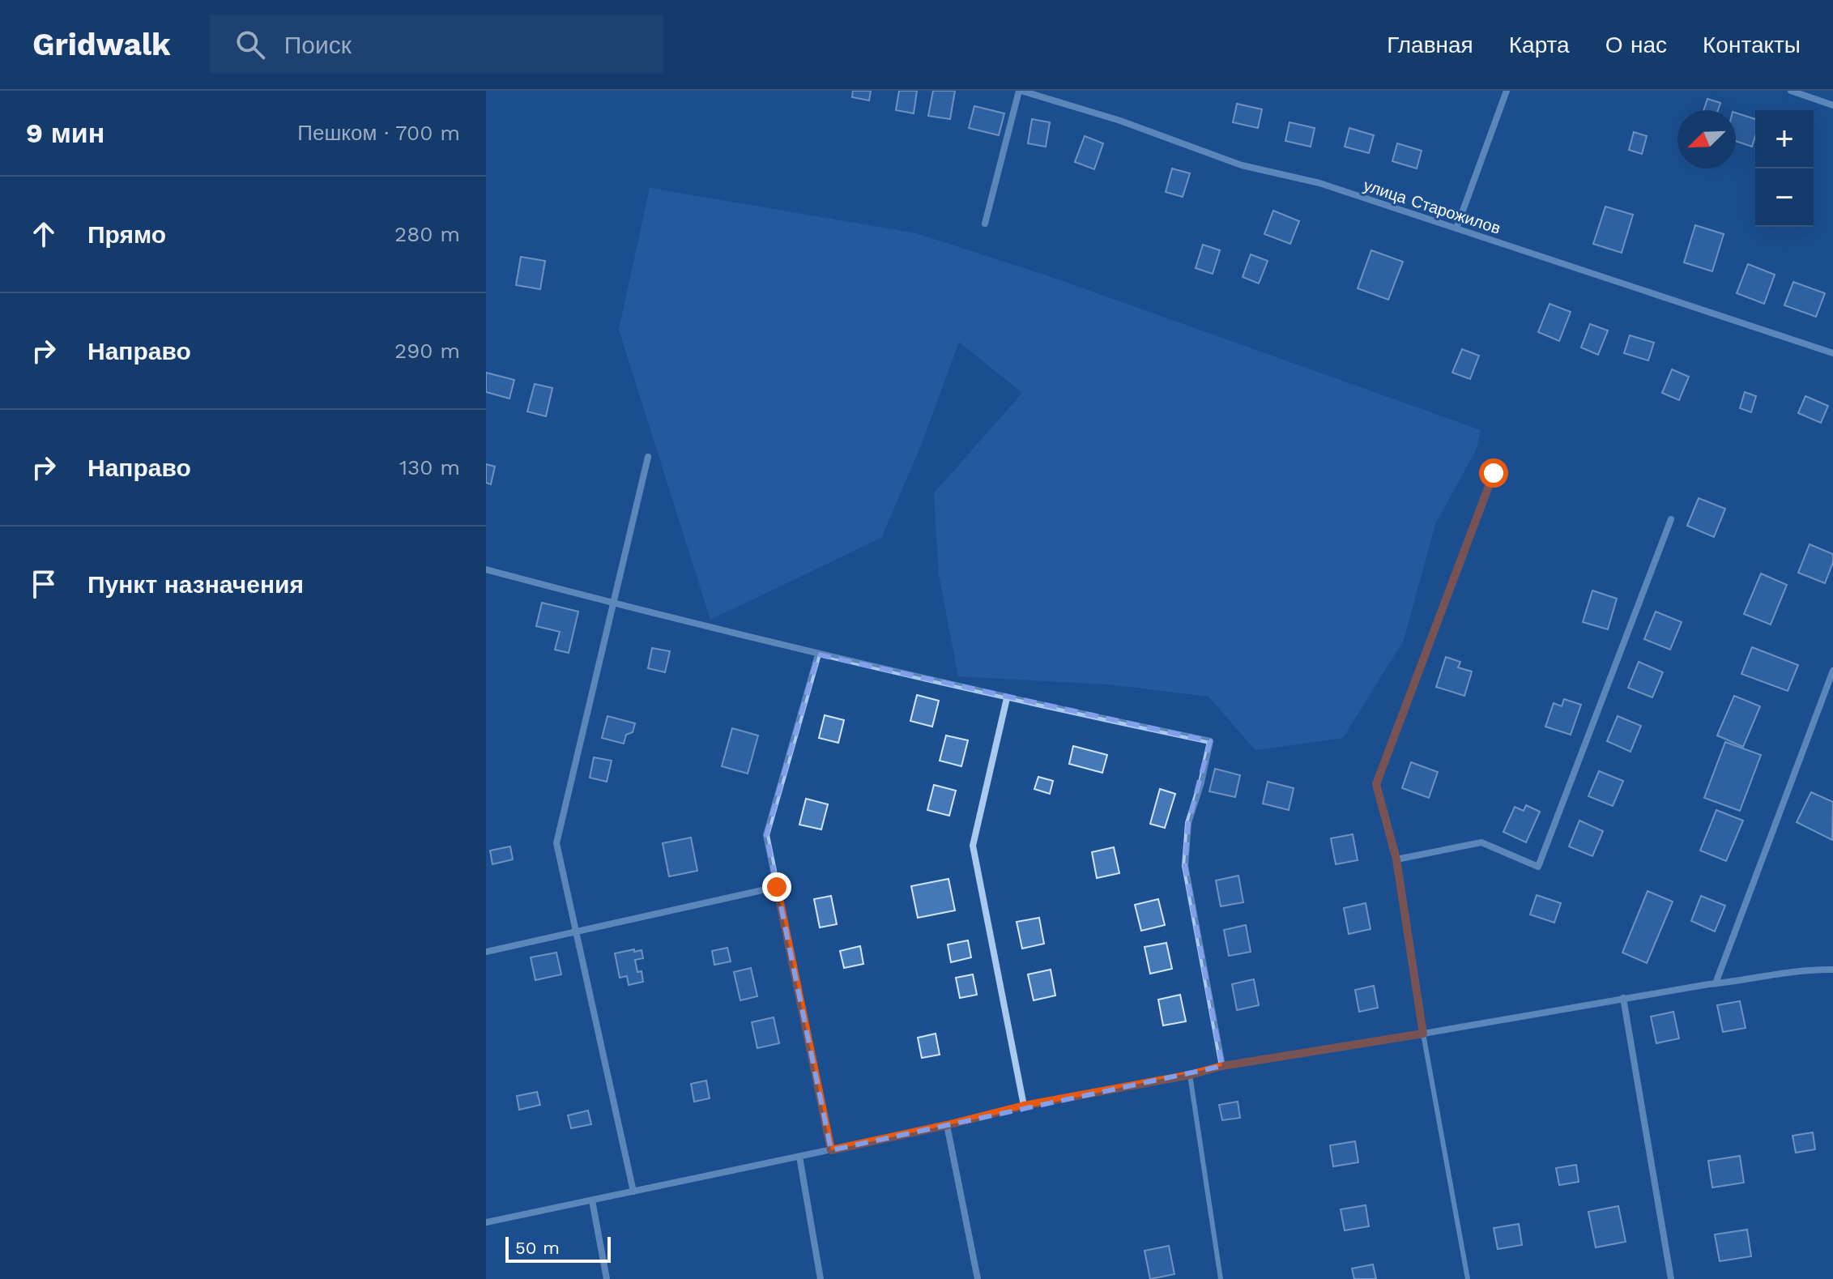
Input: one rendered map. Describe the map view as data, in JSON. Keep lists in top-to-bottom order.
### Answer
{
  "streets": {
    "street": ["улица Старожилов"]
  },
  "scale_bar": "50 m",
  "north": "bottom left",
  "page": {
    "header": "Gridwalk",
    "search": "Поиск",
    "nav": [
      "Главная",
      "Карта",
      "О нас",
      "Контакты"
    ],
    "heading": ["9 мин", "Пешком · 700 m"],
    "map_buttons": ["+", "−"],
    "list": [
      ["Прямо", "280 m"],
      ["Направо", "290 m"],
      ["Направо", "130 m"],
      "Пункт назначения"
    ],
    "scale": "50 m"
  }
}
